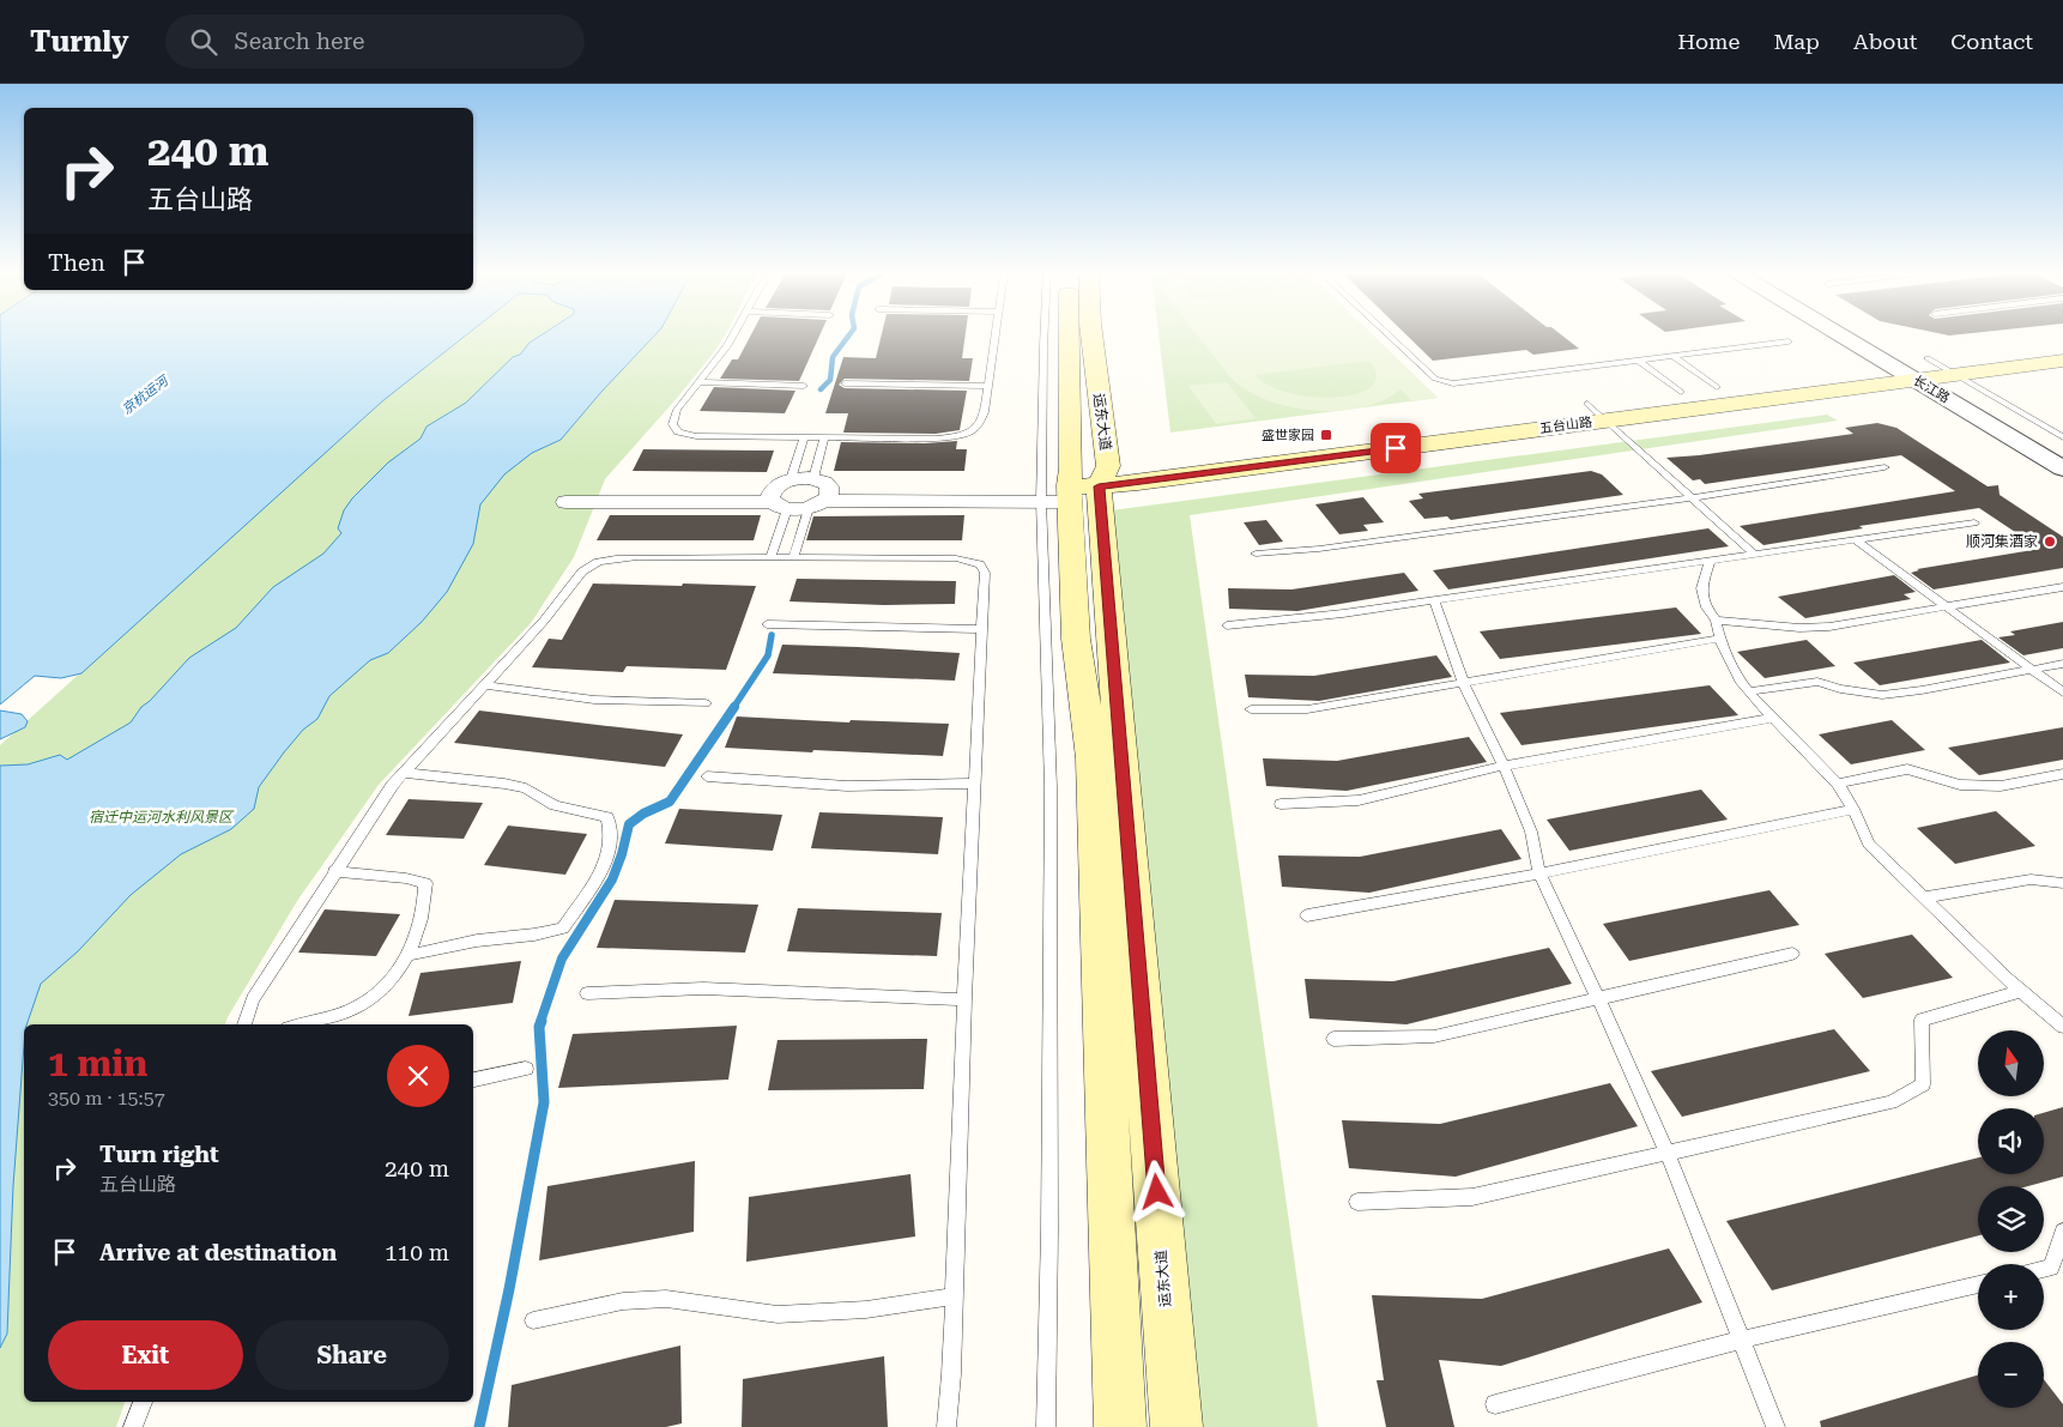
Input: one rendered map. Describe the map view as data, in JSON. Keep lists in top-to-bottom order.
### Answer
{
  "streets": {
    "main road": ["运东大道", "五台山路"],
    "street": ["长江路"]
  },
  "crossings": [
    ["长江路", "五台山路"],
    ["运东大道", "五台山路"]
  ],
  "water": ["京杭运河"],
  "parks": ["宿迁中运河水利风景区"],
  "places": {
    "transit": ["盛世家园"],
    "other": ["顺河集酒家"]
  },
  "north": "top",
  "page": {
    "header": "Turnly",
    "search": "Search here",
    "nav": [
      "Home",
      "Map",
      "About",
      "Contact"
    ],
    "turn": ["240 m", "五台山路"],
    "then": "Then",
    "heading": ["1 min", "350 m · 15:57"],
    "map_buttons": ["+", "−"],
    "list": [
      {
        "name": "Turn right",
        "note": "五台山路",
        "value": "240 m"
      },
      {
        "name": "Arrive at destination",
        "value": "110 m"
      }
    ],
    "buttons": ["Exit", "Share"]
  }
}
